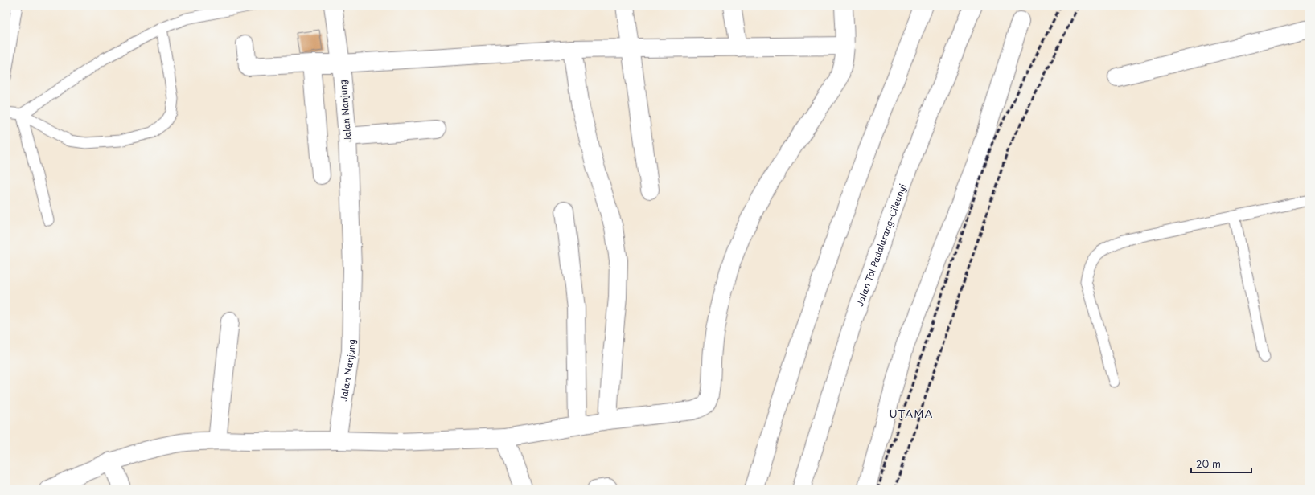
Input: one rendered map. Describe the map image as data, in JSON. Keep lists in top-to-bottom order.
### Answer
{
  "streets": {
    "main road": ["Jalan Nanjung", "Jalan Tol Padalarang–Cileunyi"]
  },
  "districts": ["UTAMA"],
  "scale_bar": "20 m"
}
